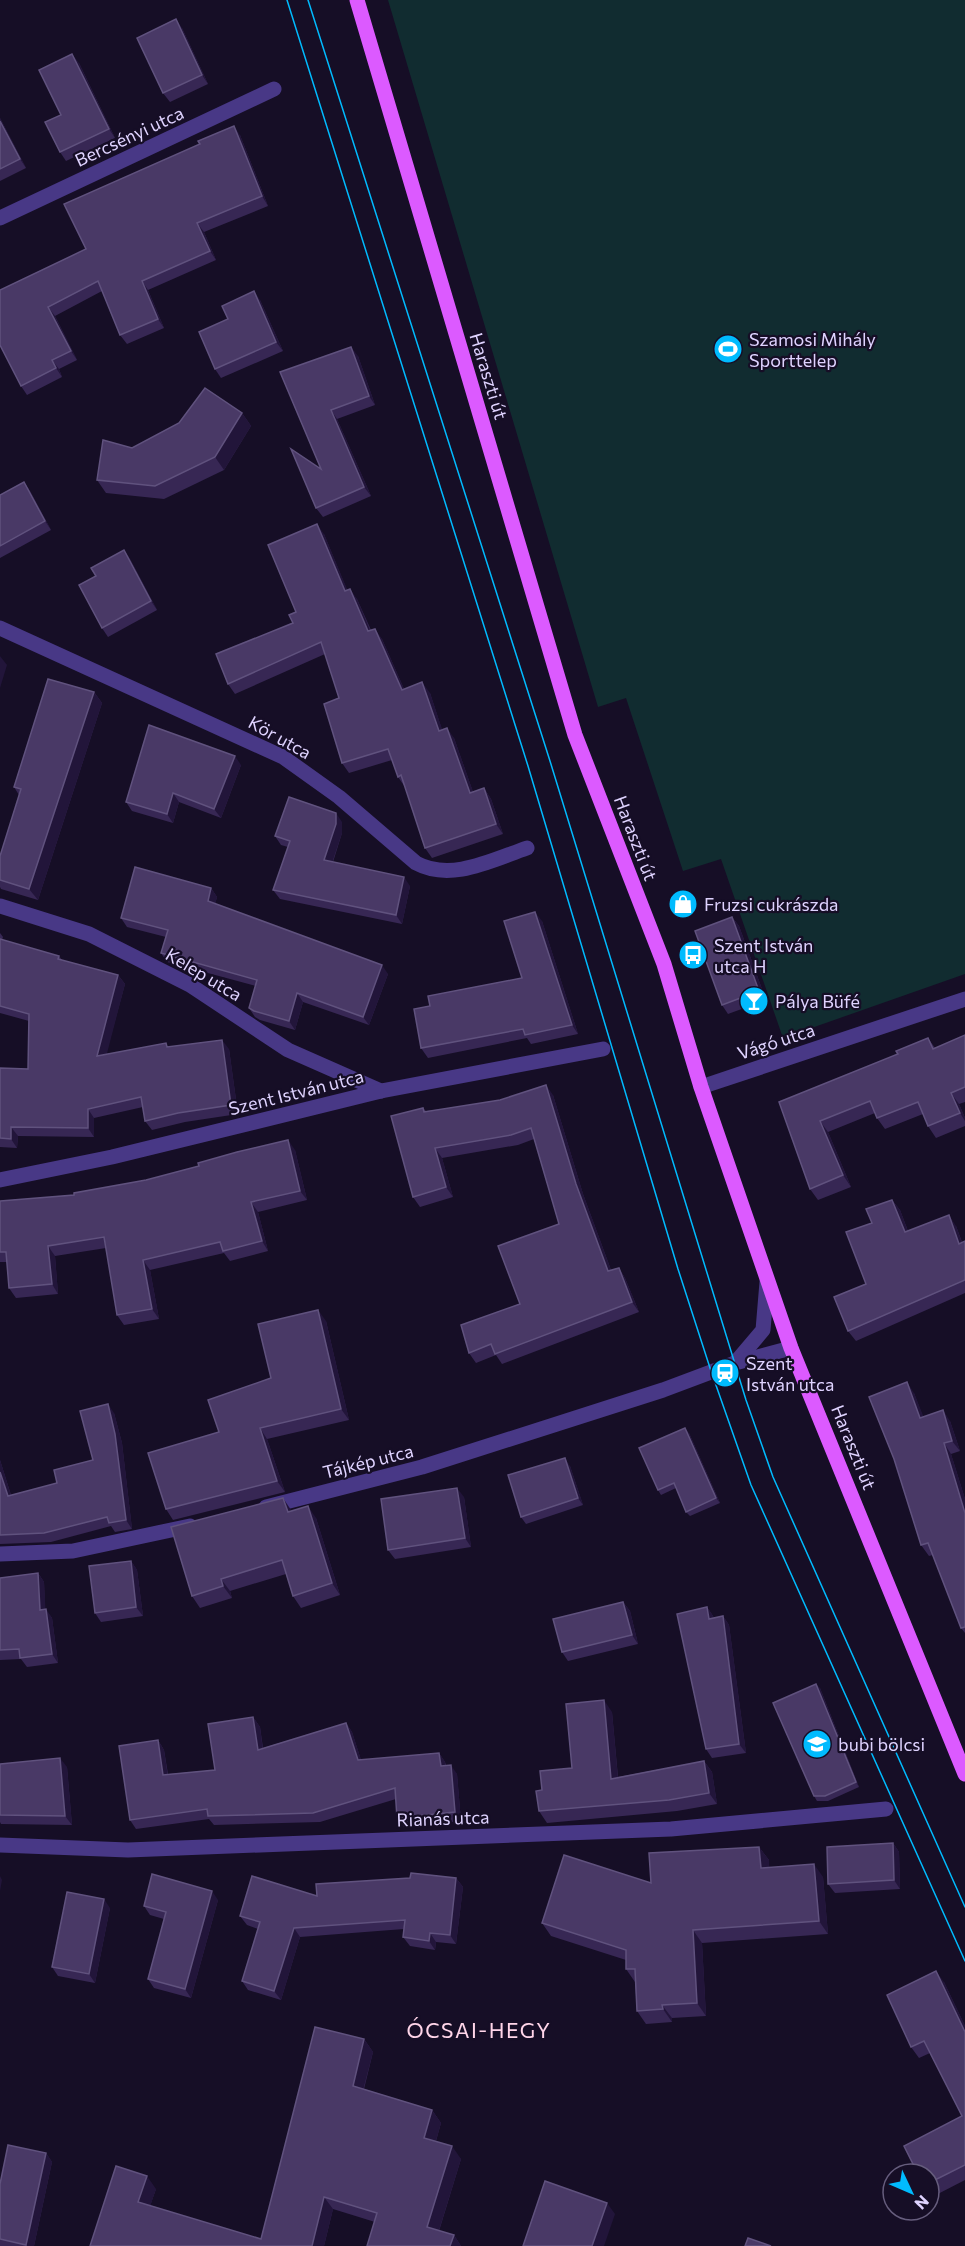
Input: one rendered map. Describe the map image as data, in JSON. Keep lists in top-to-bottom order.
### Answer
{
  "streets": {
    "main road": ["Haraszti út"],
    "street": [
      "Bercsényi utca",
      "Kör utca",
      "Kelep utca",
      "Vágó utca",
      "Szent István utca",
      "Tájkép utca",
      "Rianás utca"
    ]
  },
  "crossings": [
    ["Haraszti út", "Vágó utca"],
    ["Haraszti út", "Tájkép utca"],
    ["Kelep utca", "Szent István utca"]
  ],
  "districts": ["ÓCSAI-HEGY"],
  "places": {
    "sports": ["Szamosi Mihály Sporttelep"],
    "shop": ["Fruzsi cukrászda"],
    "bus stop": ["Szent István utca H"],
    "bar": ["Pálya Büfé"],
    "station": ["Szent István utca"],
    "school or university": ["bubi bölcsi"]
  },
  "north": "bottom right"
}
